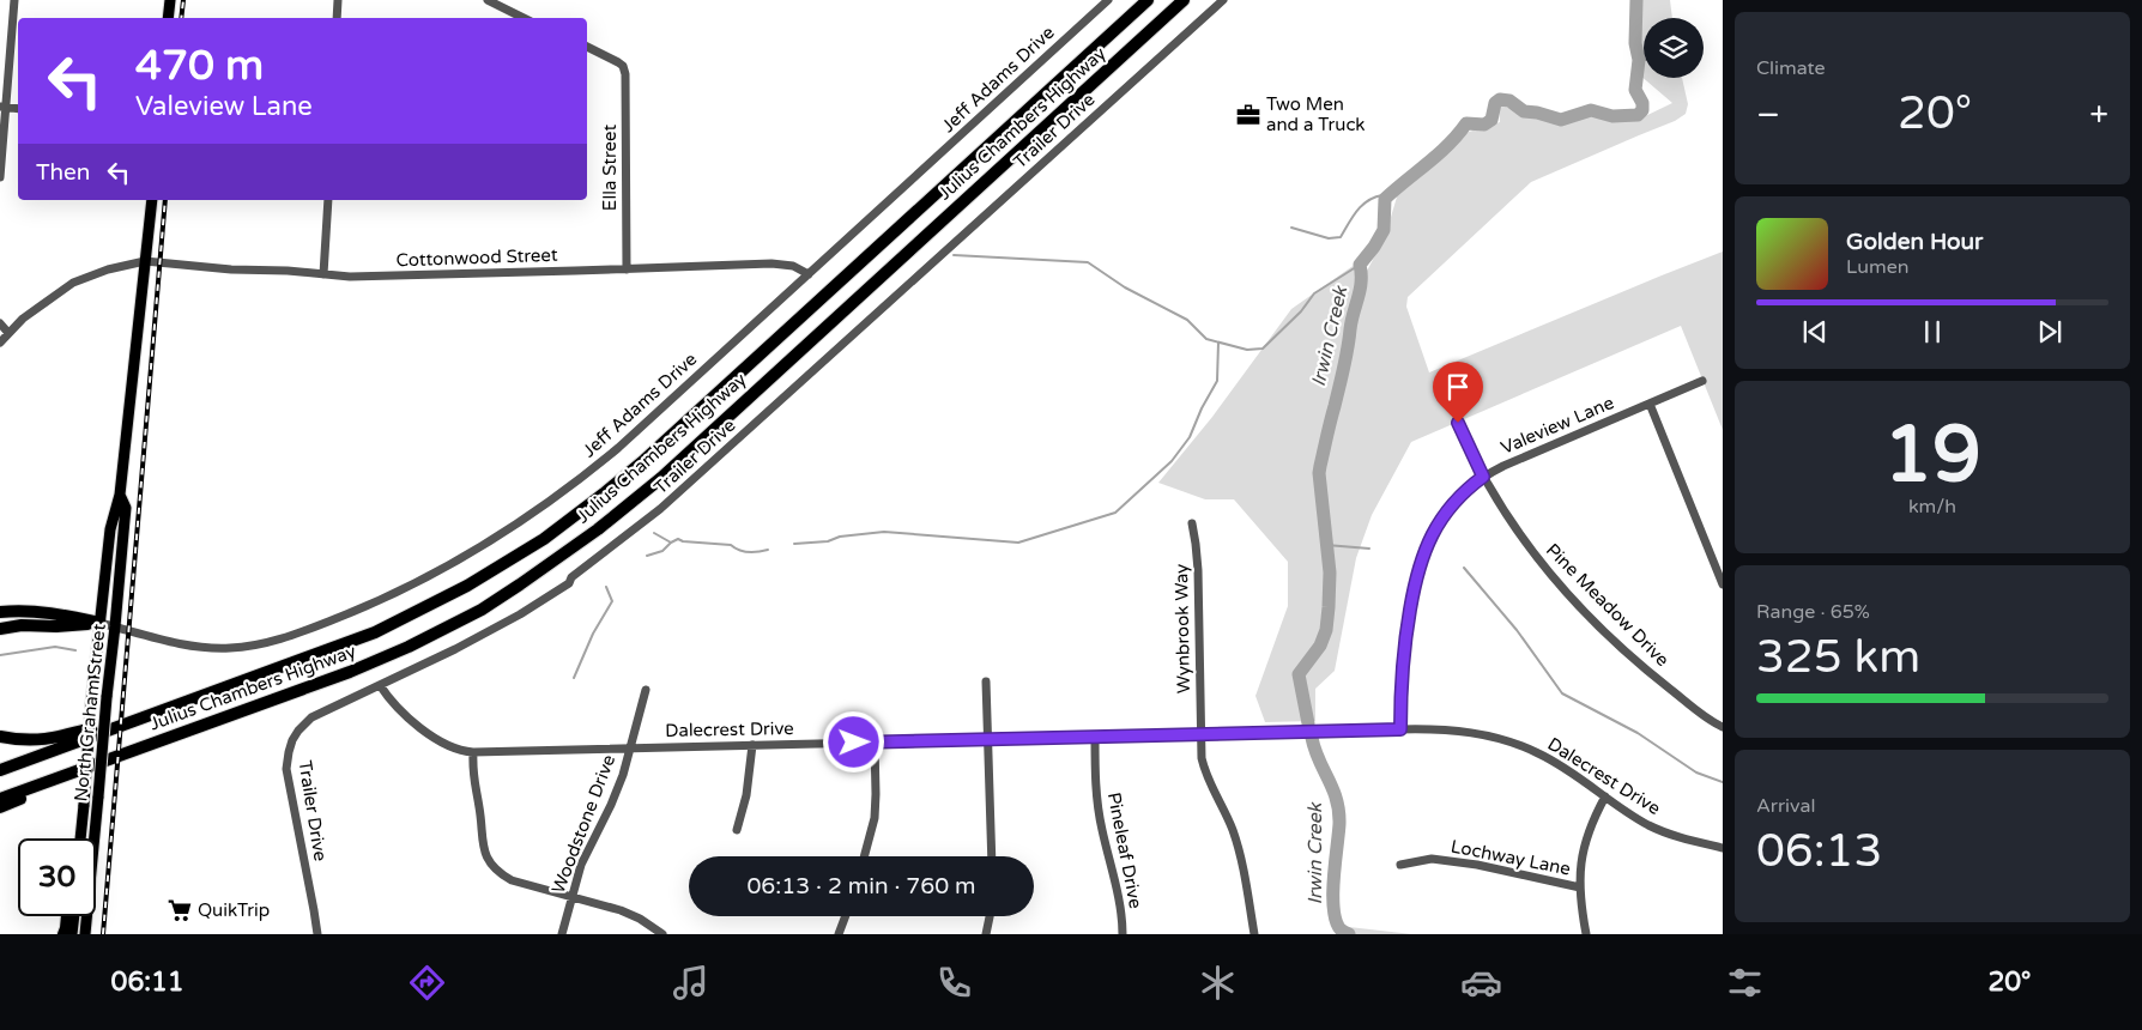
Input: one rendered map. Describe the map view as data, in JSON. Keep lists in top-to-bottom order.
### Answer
{
  "streets": {
    "highway": ["Julius Chambers Highway"],
    "main road": ["North Graham Street"],
    "street": [
      "Jeff Adams Drive",
      "Trailer Drive",
      "Ella Street",
      "Cottonwood Street",
      "Valeview Lane",
      "Pine Meadow Drive",
      "Wynbrook Way",
      "Dalecrest Drive",
      "Woodstone Drive",
      "Pineleaf Drive",
      "Lochway Lane"
    ]
  },
  "crossings": [
    ["Jeff Adams Drive", "Cottonwood Street"],
    ["Jeff Adams Drive", "North Graham Street"],
    ["Trailer Drive", "Dalecrest Drive"],
    ["Ella Street", "Cottonwood Street"],
    ["Cottonwood Street", "North Graham Street"],
    ["Valeview Lane", "Pine Meadow Drive"],
    ["Valeview Lane", "Dalecrest Drive"],
    ["Wynbrook Way", "Dalecrest Drive"],
    ["Dalecrest Drive", "Woodstone Drive"],
    ["Dalecrest Drive", "Pineleaf Drive"]
  ],
  "water": ["Irwin Creek"],
  "places": {
    "office": ["Two Men and a Truck"],
    "supermarket": ["QuikTrip"]
  },
  "page": {
    "tile": [
      "Climate",
      ["19", "km/h"],
      ["Range · 65%", "325 km"],
      ["Arrival", "06:13"]
    ],
    "turn": ["470 m", "Valeview Lane"],
    "heat": ["−", "20°", "+"],
    "then": "Then",
    "song": ["Golden Hour", "Lumen"],
    "limit": "30",
    "trip": "06:13 · 2 min · 760 m",
    "tabs": ["06:11", "20°"]
  }
}
